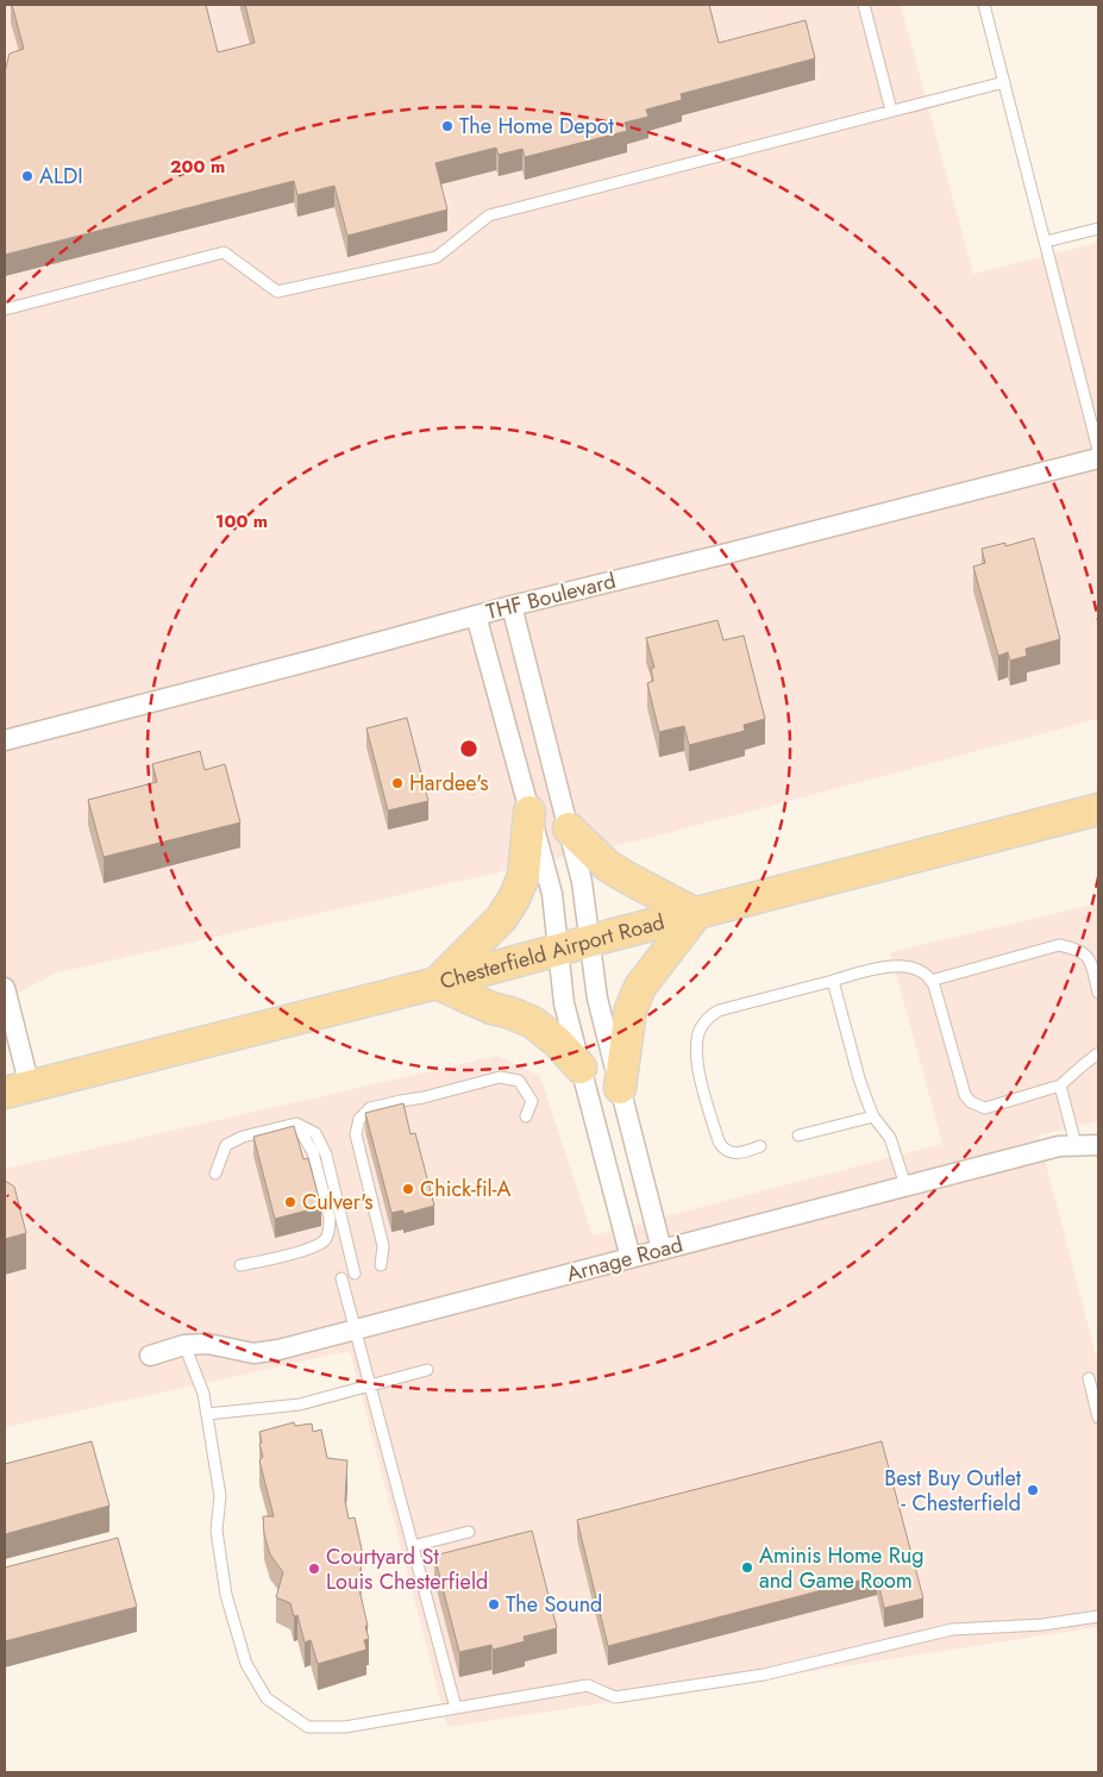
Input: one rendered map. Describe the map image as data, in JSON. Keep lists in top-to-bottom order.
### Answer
{
  "streets": {
    "main road": ["Chesterfield Airport Road"],
    "street": ["THF Boulevard", "Arnage Road"]
  },
  "places": [
    "The Home Depot",
    "ALDI",
    "Hardee's",
    "Chick-fil-A",
    "Culver's",
    "Best Buy Outlet - Chesterfield",
    "Aminis Home Rug and Game Room",
    "Courtyard St Louis Chesterfield",
    "The Sound"
  ],
  "rings": ["200 m", "100 m"]
}
